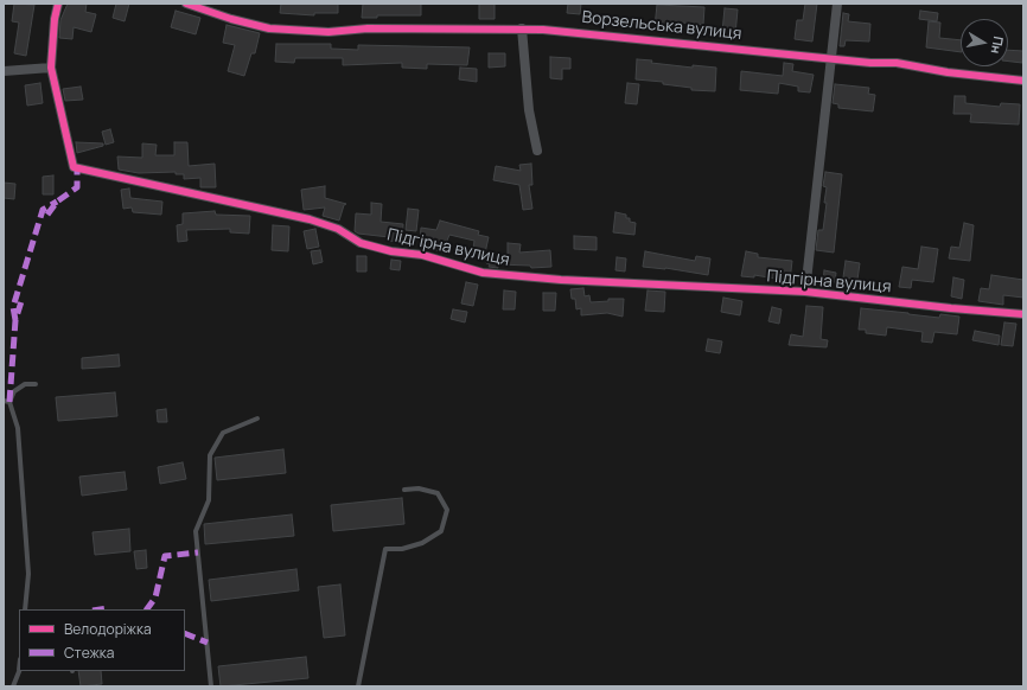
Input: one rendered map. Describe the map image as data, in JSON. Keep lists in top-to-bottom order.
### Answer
{
  "streets": {
    "street": ["Ворзельська вулиця", "Підгірна вулиця"]
  },
  "legend": ["Велодоріжка", "Стежка"],
  "north": "right"
}
